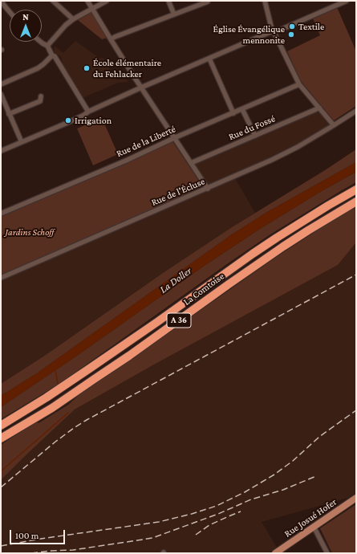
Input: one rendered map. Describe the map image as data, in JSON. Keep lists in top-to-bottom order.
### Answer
{
  "streets": {
    "highway": ["La Comtoise", "A 36"],
    "main road": ["Rue Josué Hofer"],
    "street": ["Rue du Fossé", "Rue de la Liberté", "Rue de l'Écluse"]
  },
  "water": ["La Doller"],
  "parks": ["Jardins Schoff"],
  "places": [
    "Textile",
    "Église Évangélique mennonite",
    "École élémentaire du Fehlacker",
    "Irrigation"
  ],
  "scale_bar": "100 m",
  "north": "top"
}
